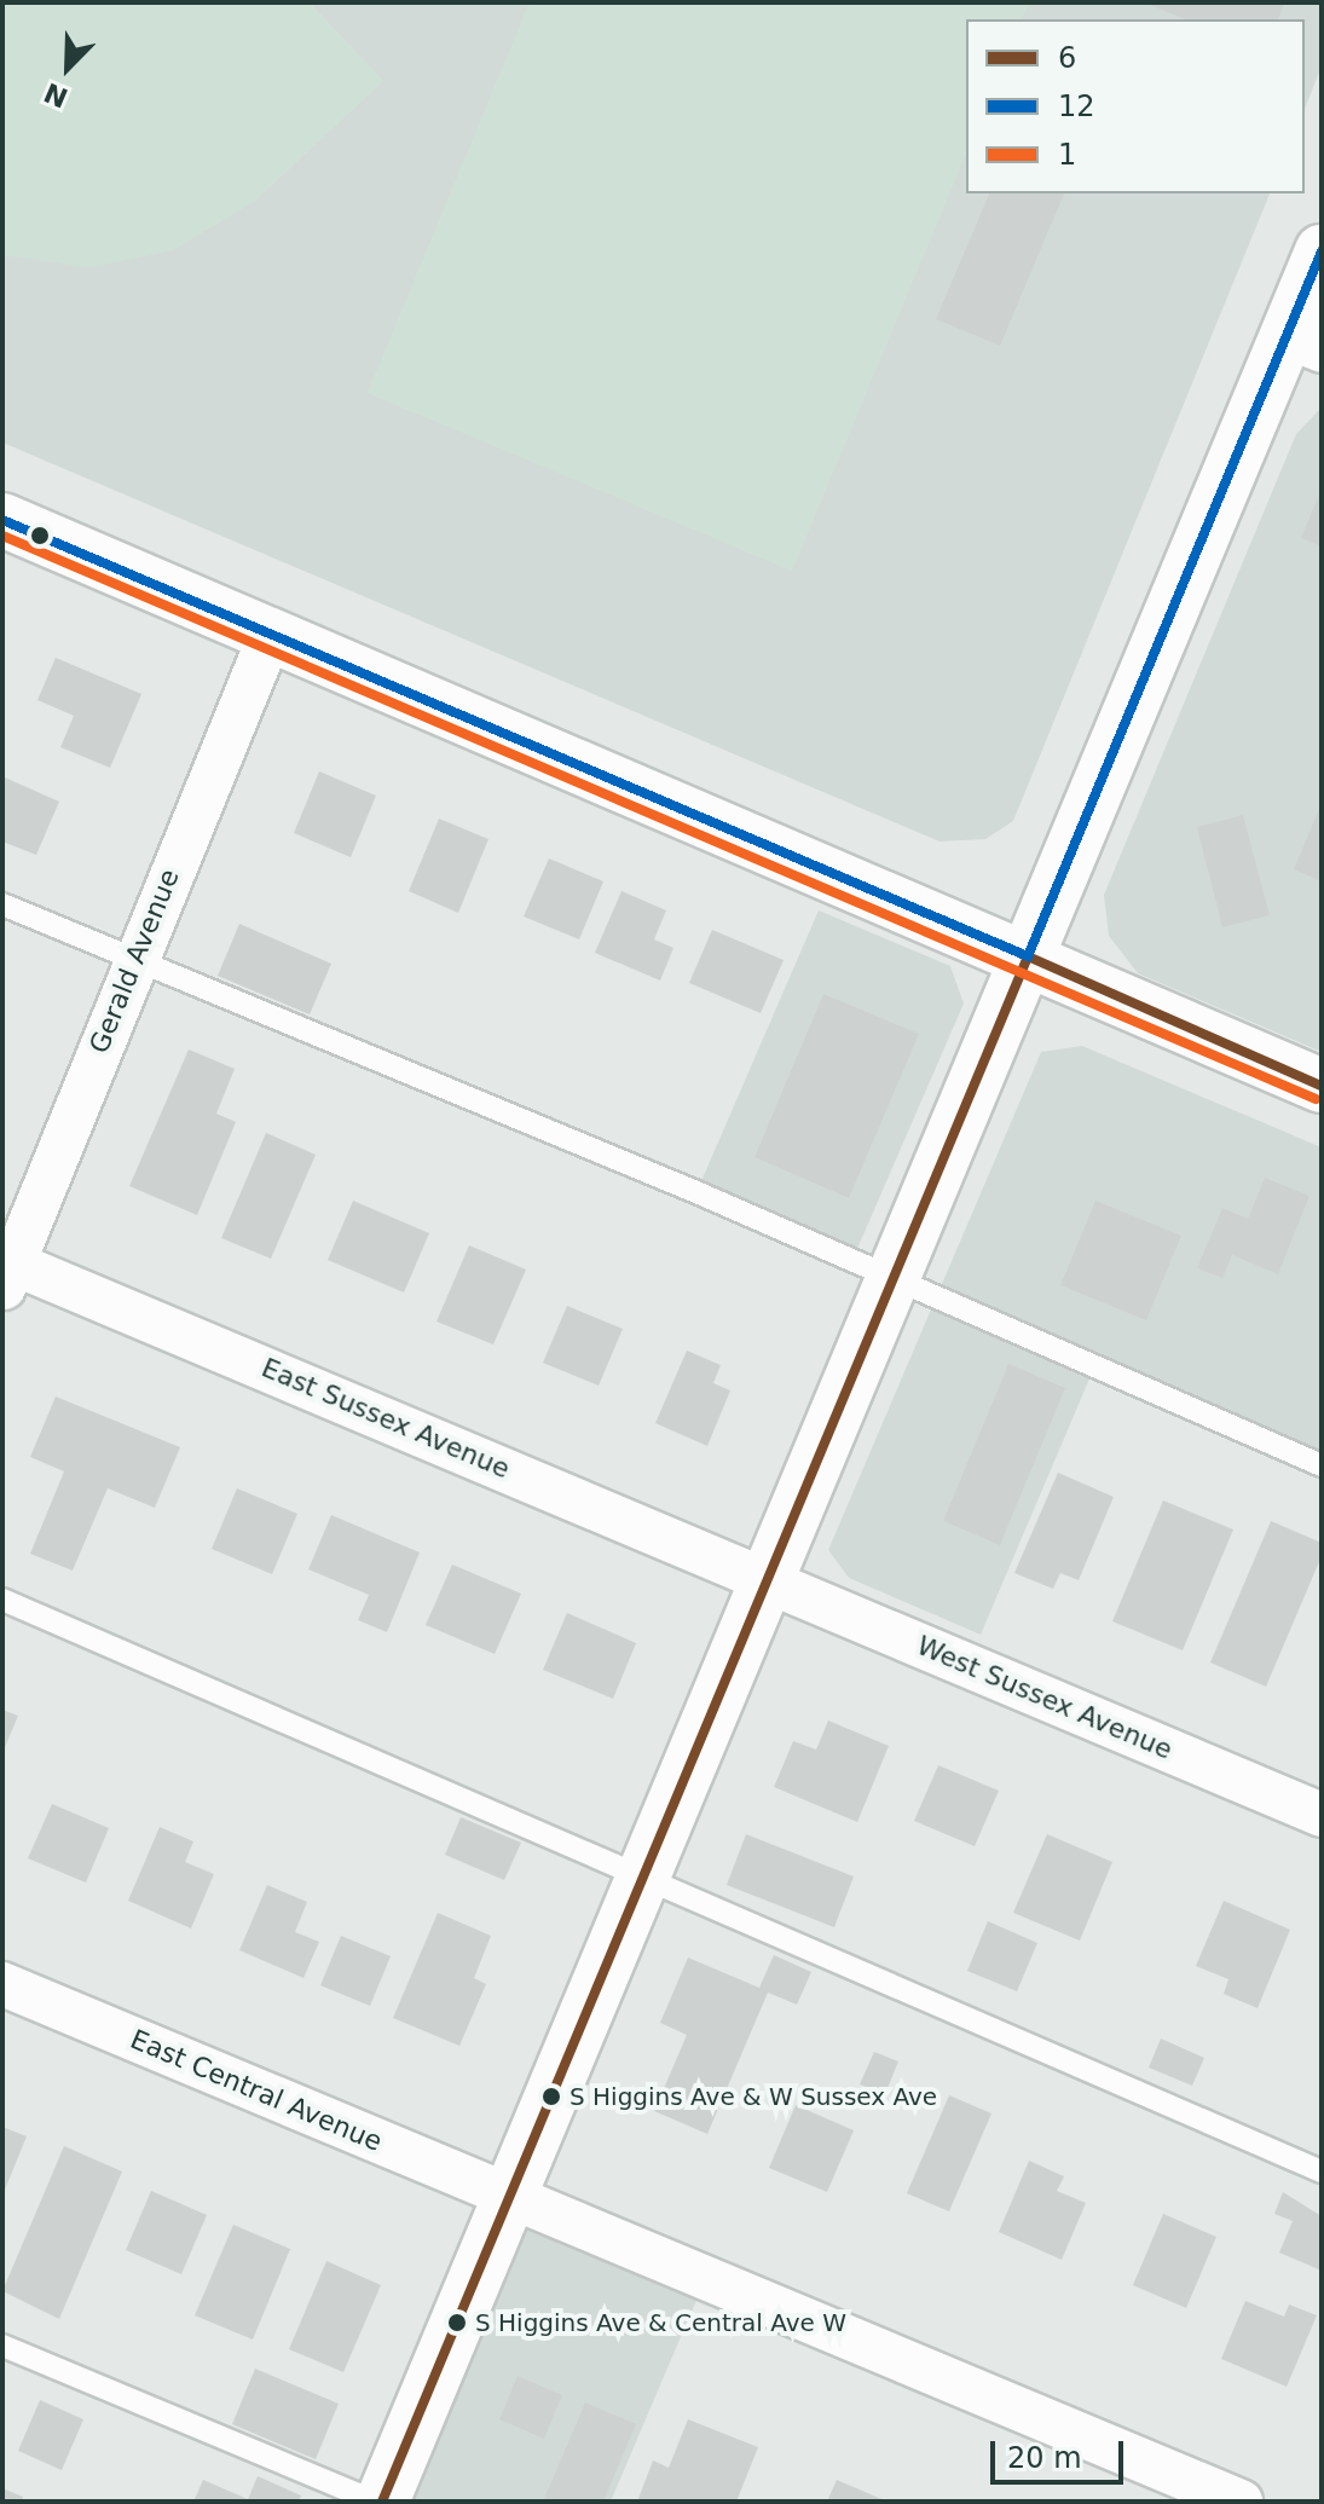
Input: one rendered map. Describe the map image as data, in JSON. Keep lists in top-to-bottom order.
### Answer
{
  "streets": {
    "street": [
      "Gerald Avenue",
      "East Sussex Avenue",
      "West Sussex Avenue",
      "East Central Avenue"
    ]
  },
  "crossings": [
    ["Gerald Avenue", "East Sussex Avenue"],
    ["East Sussex Avenue", "West Sussex Avenue"]
  ],
  "places": ["S Higgins Ave & W Sussex Ave", "S Higgins Ave & Central Ave W"],
  "lines": ["transit line 12", "transit line 1", "transit line 6"],
  "legend": ["6", "12", "1"],
  "scale_bar": "20 m",
  "north": "bottom left"
}
